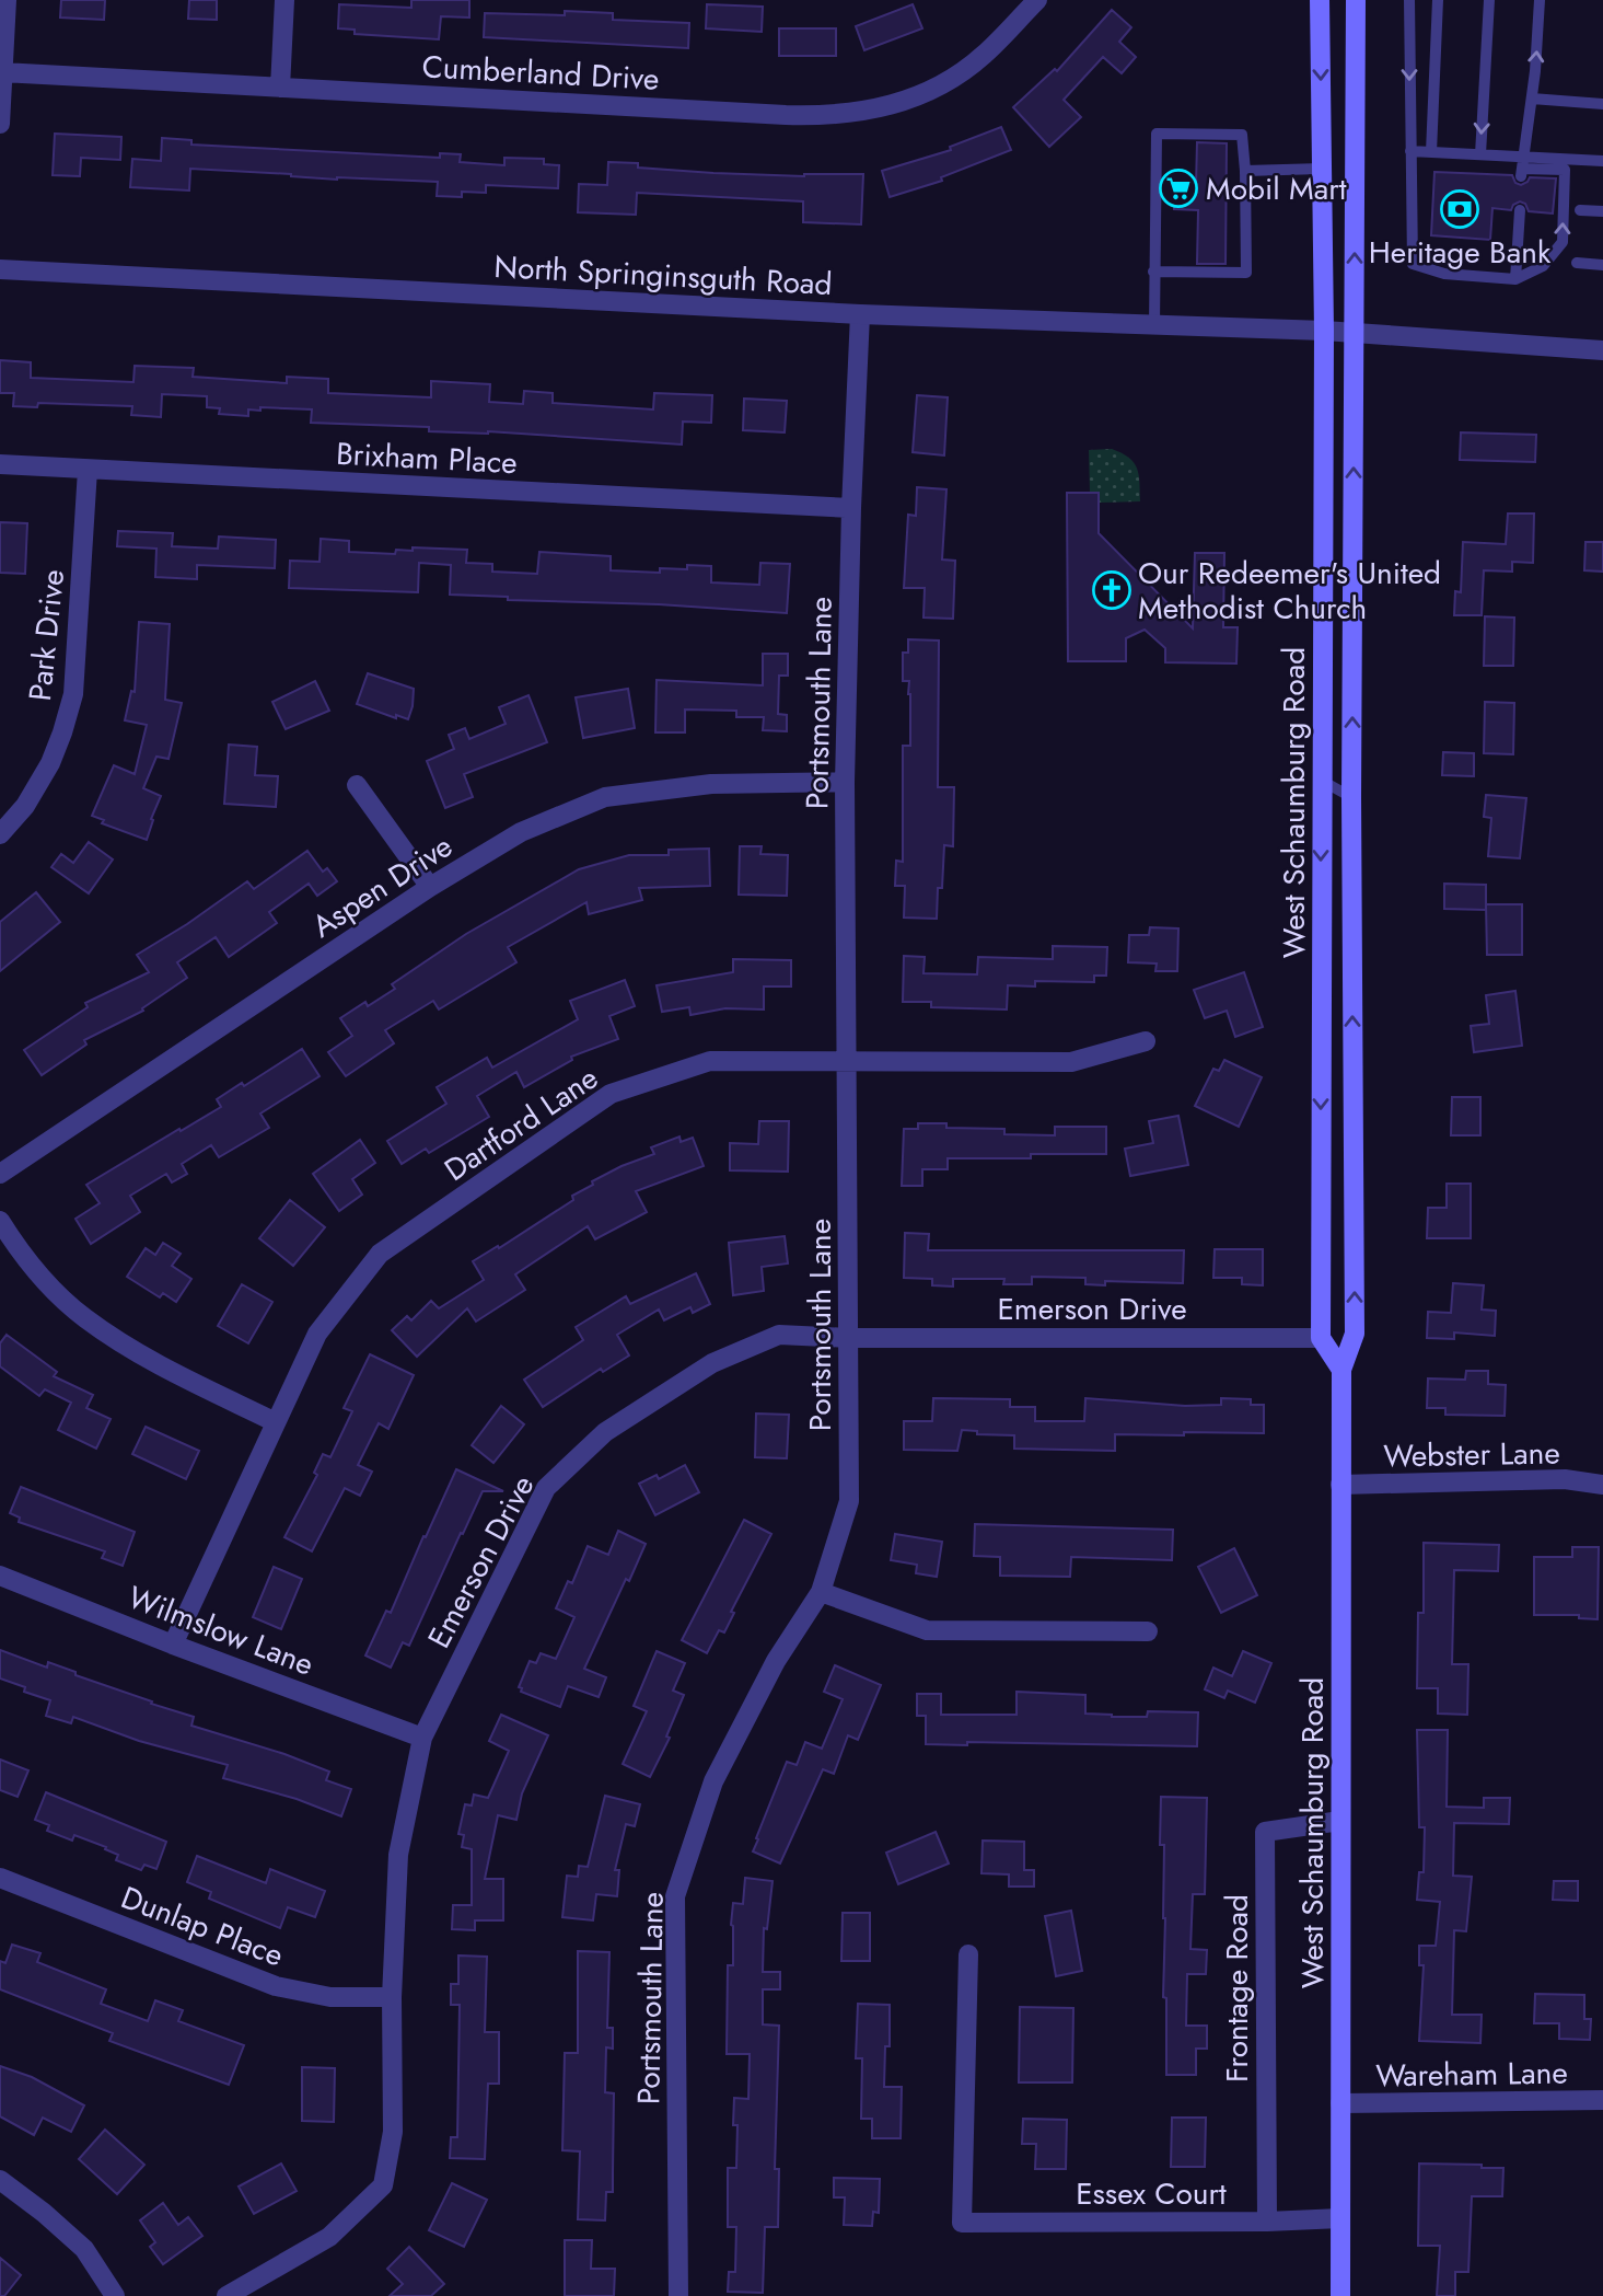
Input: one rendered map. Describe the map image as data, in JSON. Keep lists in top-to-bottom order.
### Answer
{
  "streets": {
    "main road": ["West Schaumburg Road"],
    "street": [
      "Cumberland Drive",
      "North Springinsguth Road",
      "Brixham Place",
      "Park Drive",
      "Portsmouth Lane",
      "Aspen Drive",
      "Dartford Lane",
      "Emerson Drive",
      "Webster Lane",
      "Wilmslow Lane",
      "Dunlap Place",
      "Frontage Road",
      "Wareham Lane",
      "Essex Court"
    ]
  },
  "crossings": [
    ["North Springinsguth Road", "Portsmouth Lane"],
    ["North Springinsguth Road", "West Schaumburg Road"],
    ["Brixham Place", "Park Drive"],
    ["Brixham Place", "Portsmouth Lane"],
    ["Portsmouth Lane", "Aspen Drive"],
    ["Portsmouth Lane", "Dartford Lane"],
    ["Portsmouth Lane", "Emerson Drive"],
    ["West Schaumburg Road", "Emerson Drive"],
    ["West Schaumburg Road", "Webster Lane"],
    ["West Schaumburg Road", "Frontage Road"],
    ["West Schaumburg Road", "Wareham Lane"],
    ["West Schaumburg Road", "Essex Court"],
    ["Dartford Lane", "Wilmslow Lane"],
    ["Emerson Drive", "Wilmslow Lane"],
    ["Emerson Drive", "Dunlap Place"],
    ["Frontage Road", "Essex Court"]
  ],
  "places": {
    "supermarket": ["Mobil Mart"],
    "bank": ["Heritage Bank"],
    "church": ["Our Redeemer's United Methodist Church"]
  }
}
